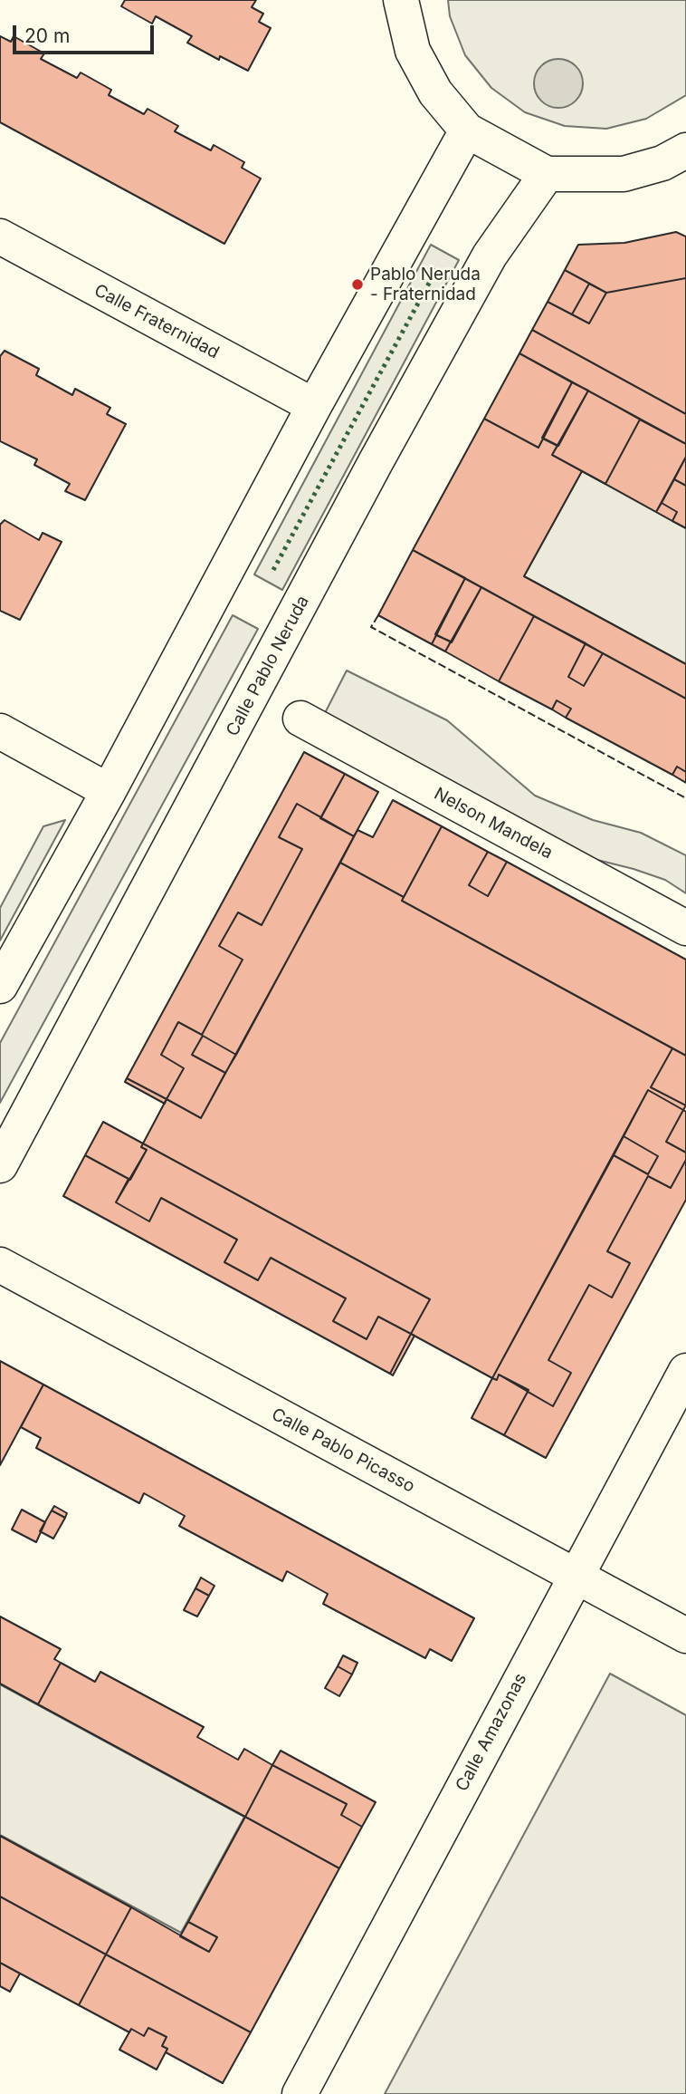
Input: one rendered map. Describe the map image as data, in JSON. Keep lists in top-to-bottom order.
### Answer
{
  "streets": {
    "street": [
      "Calle Fraternidad",
      "Calle Pablo Neruda",
      "Nelson Mandela",
      "Calle Pablo Picasso",
      "Calle Amazonas"
    ]
  },
  "crossings": [
    ["Calle Pablo Picasso", "Calle Amazonas"]
  ],
  "places": ["Pablo Neruda - Fraternidad"],
  "scale_bar": "20 m"
}
